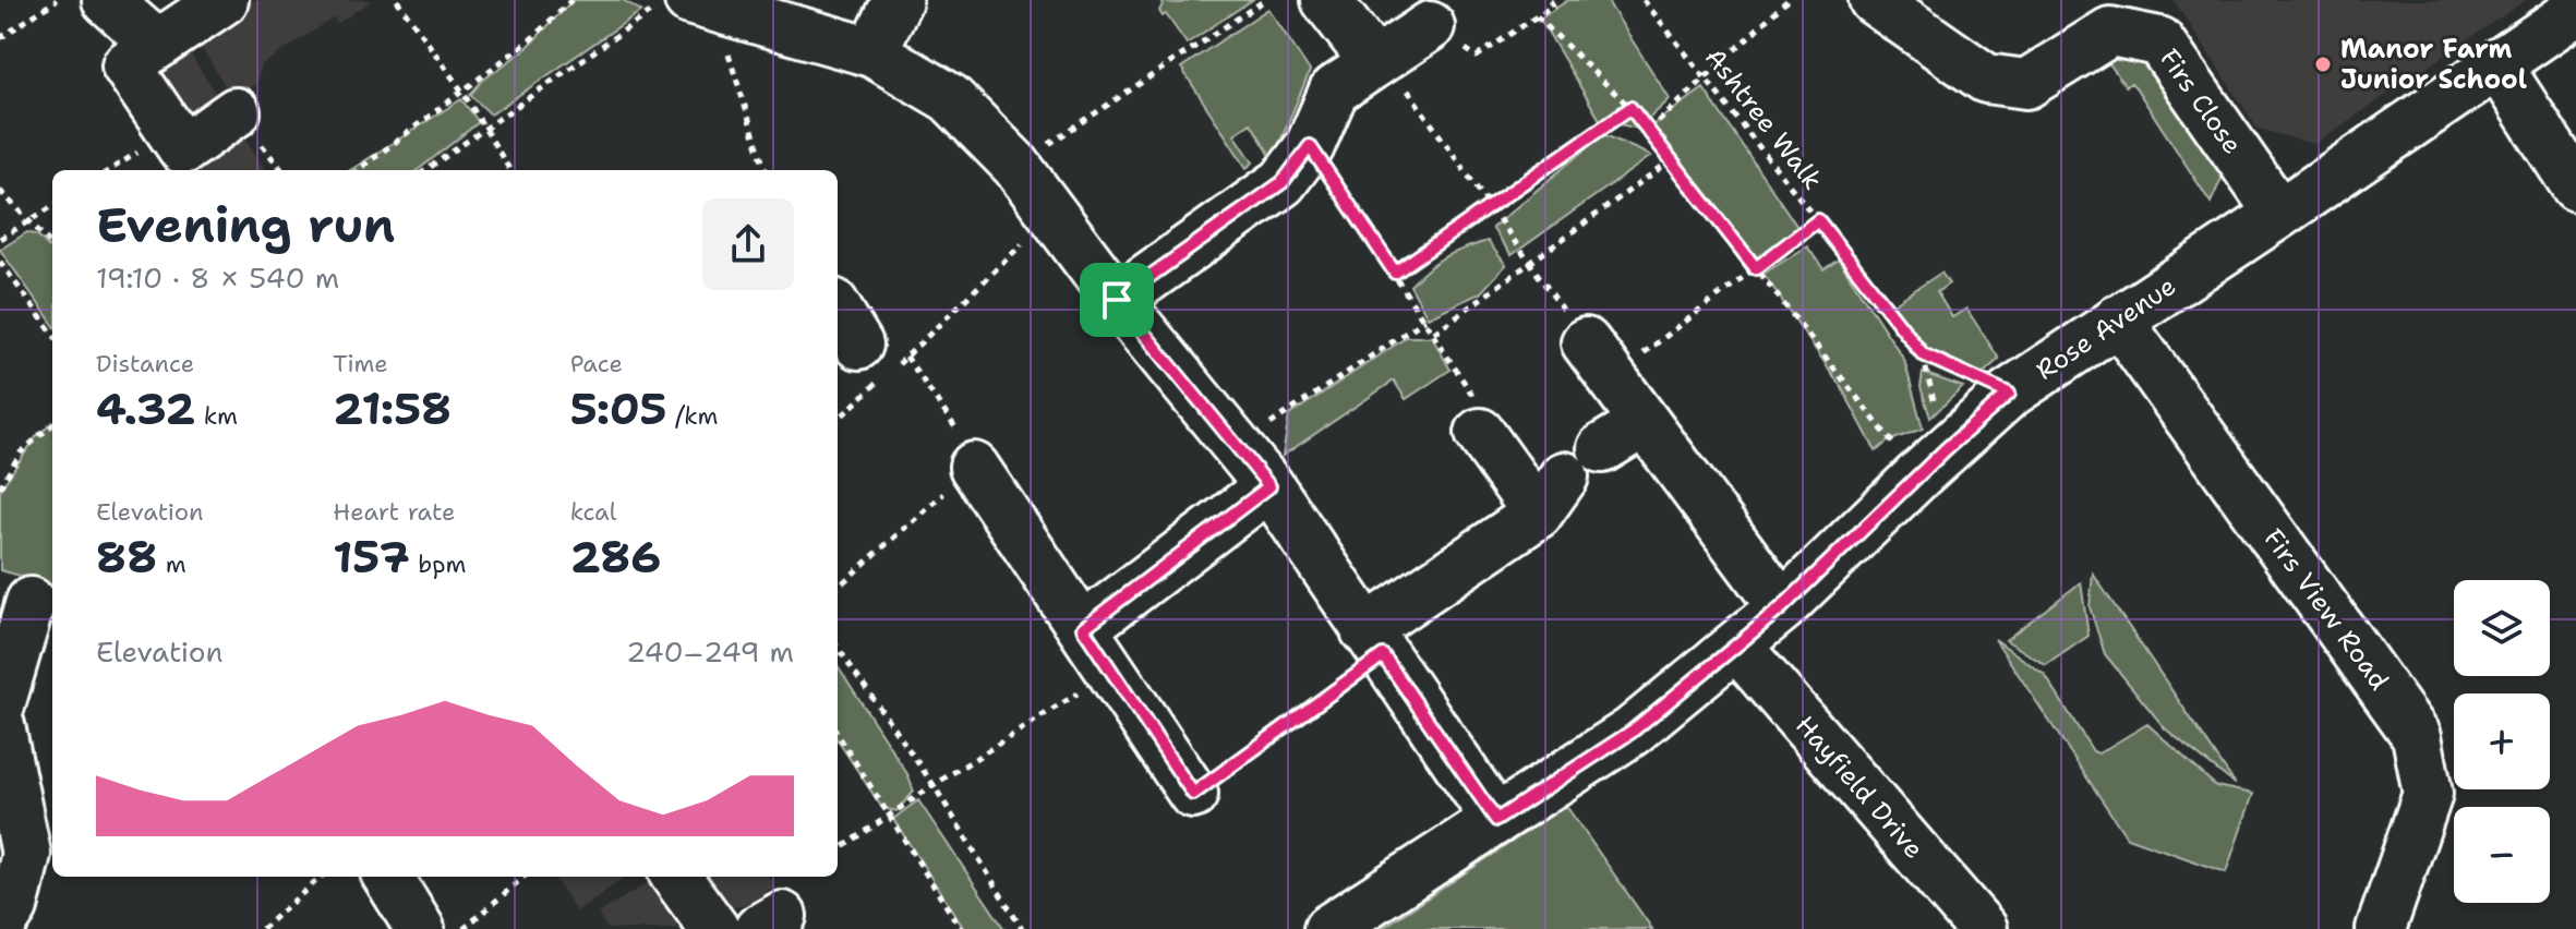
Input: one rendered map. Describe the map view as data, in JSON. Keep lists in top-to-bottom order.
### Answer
{
  "streets": {
    "street": [
      "Firs Close",
      "Rose Avenue",
      "Firs View Road",
      "Hayfield Drive"
    ],
    "path": ["Ashtree Walk"]
  },
  "crossings": [
    ["Firs Close", "Rose Avenue"],
    ["Ashtree Walk", "Rose Avenue"],
    ["Rose Avenue", "Firs View Road"],
    ["Rose Avenue", "Hayfield Drive"]
  ],
  "places": ["Manor Farm Junior School"],
  "page": {
    "heading": ["Evening run", "19:10 · 8 × 540 m"],
    "stats": [
      ["Distance", "4.32 km"],
      ["Time", "21:58"],
      ["Pace", "5:05 /km"],
      ["Elevation", "88 m"],
      ["Heart rate", "157 bpm"],
      ["kcal", "286"]
    ],
    "map_buttons": ["+", "−"],
    "chart": ["Elevation", "240–249 m"]
  }
}
